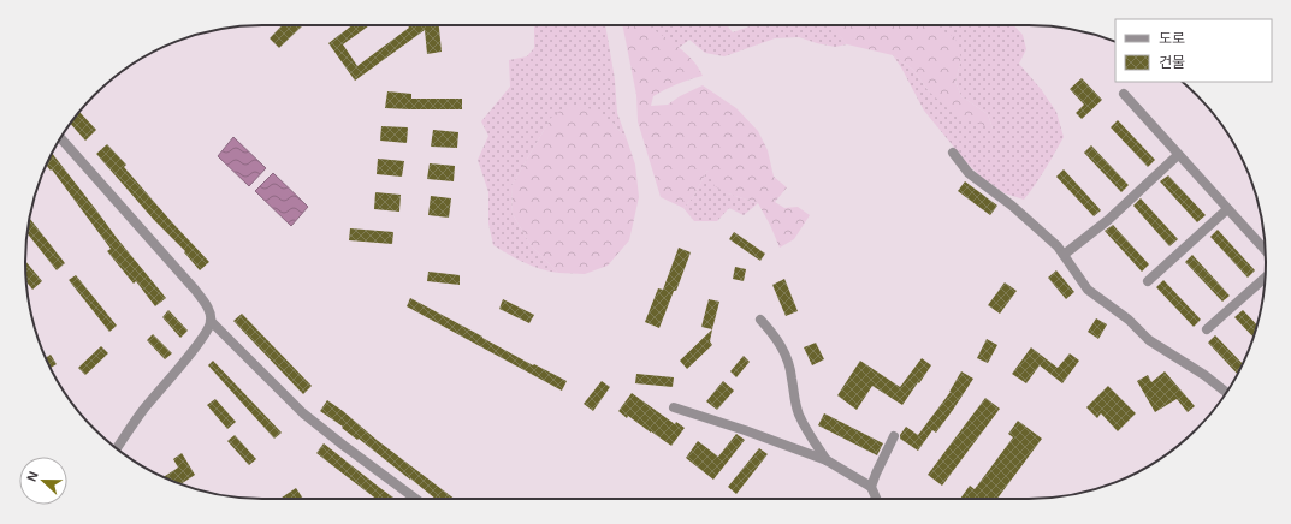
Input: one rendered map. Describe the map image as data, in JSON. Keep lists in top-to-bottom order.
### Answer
{
  "legend": ["도로", "건물"],
  "north": "left"
}
